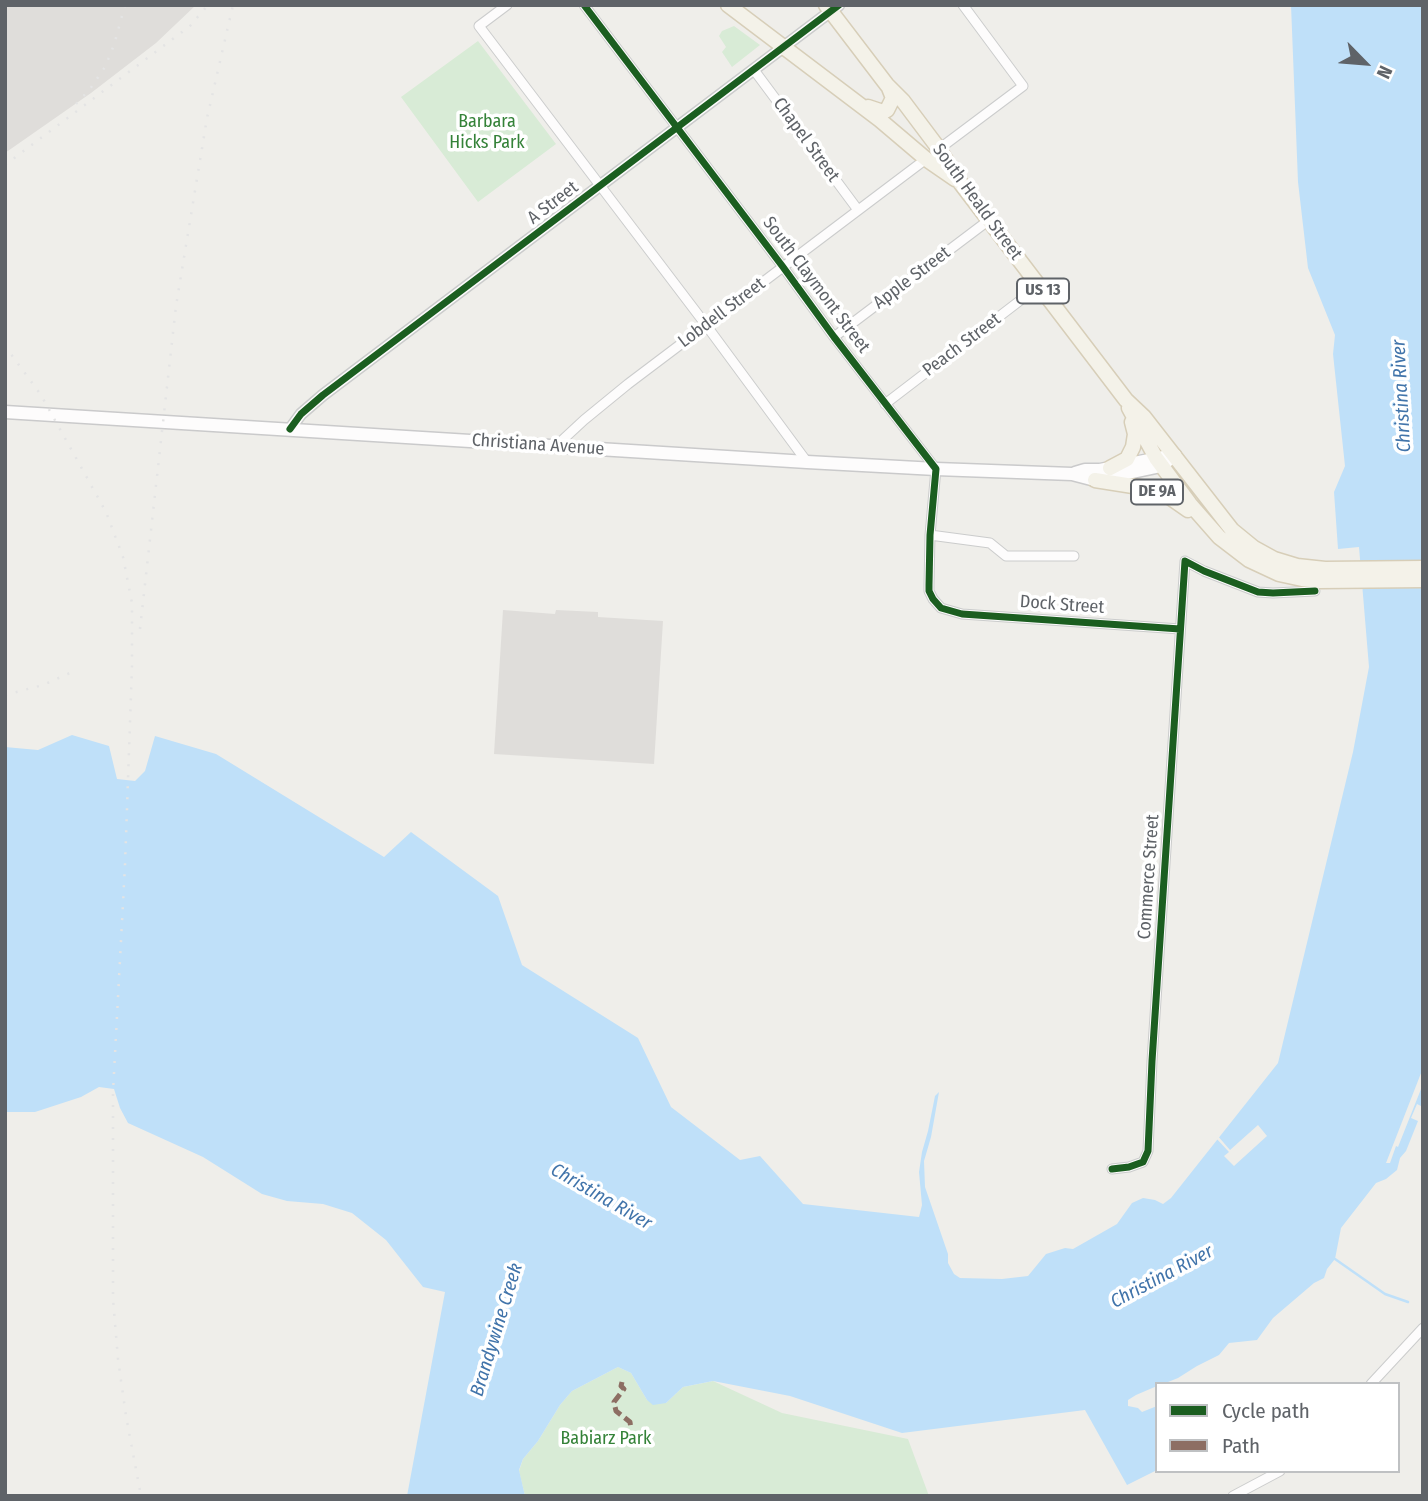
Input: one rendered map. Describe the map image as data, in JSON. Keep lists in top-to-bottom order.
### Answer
{
  "streets": {
    "main road": [
      "South Heald Street",
      "US 13",
      "Christiana Avenue",
      "DE 9A"
    ],
    "street": [
      "Chapel Street",
      "A Street",
      "Apple Street",
      "South Claymont Street",
      "Lobdell Street",
      "Peach Street",
      "Dock Street",
      "Commerce Street"
    ]
  },
  "crossings": [
    ["Chapel Street", "A Street"],
    ["Chapel Street", "Lobdell Street"],
    ["South Heald Street", "A Street"],
    ["South Heald Street", "Apple Street"],
    ["South Heald Street", "US 13"],
    ["South Heald Street", "Peach Street"],
    ["South Heald Street", "Christiana Avenue"],
    ["South Heald Street", "DE 9A"],
    ["A Street", "South Claymont Street"],
    ["A Street", "US 13"],
    ["A Street", "Christiana Avenue"],
    ["Apple Street", "South Claymont Street"],
    ["South Claymont Street", "Lobdell Street"],
    ["South Claymont Street", "Peach Street"],
    ["South Claymont Street", "Christiana Avenue"],
    ["US 13", "Lobdell Street"],
    ["Lobdell Street", "Christiana Avenue"],
    ["Christiana Avenue", "DE 9A"],
    ["Dock Street", "Commerce Street"]
  ],
  "water": ["Christina River", "Brandywine Creek"],
  "parks": ["Barbara Hicks Park", "Babiarz Park"],
  "legend": ["Cycle path", "Path"],
  "north": "bottom right"
}
